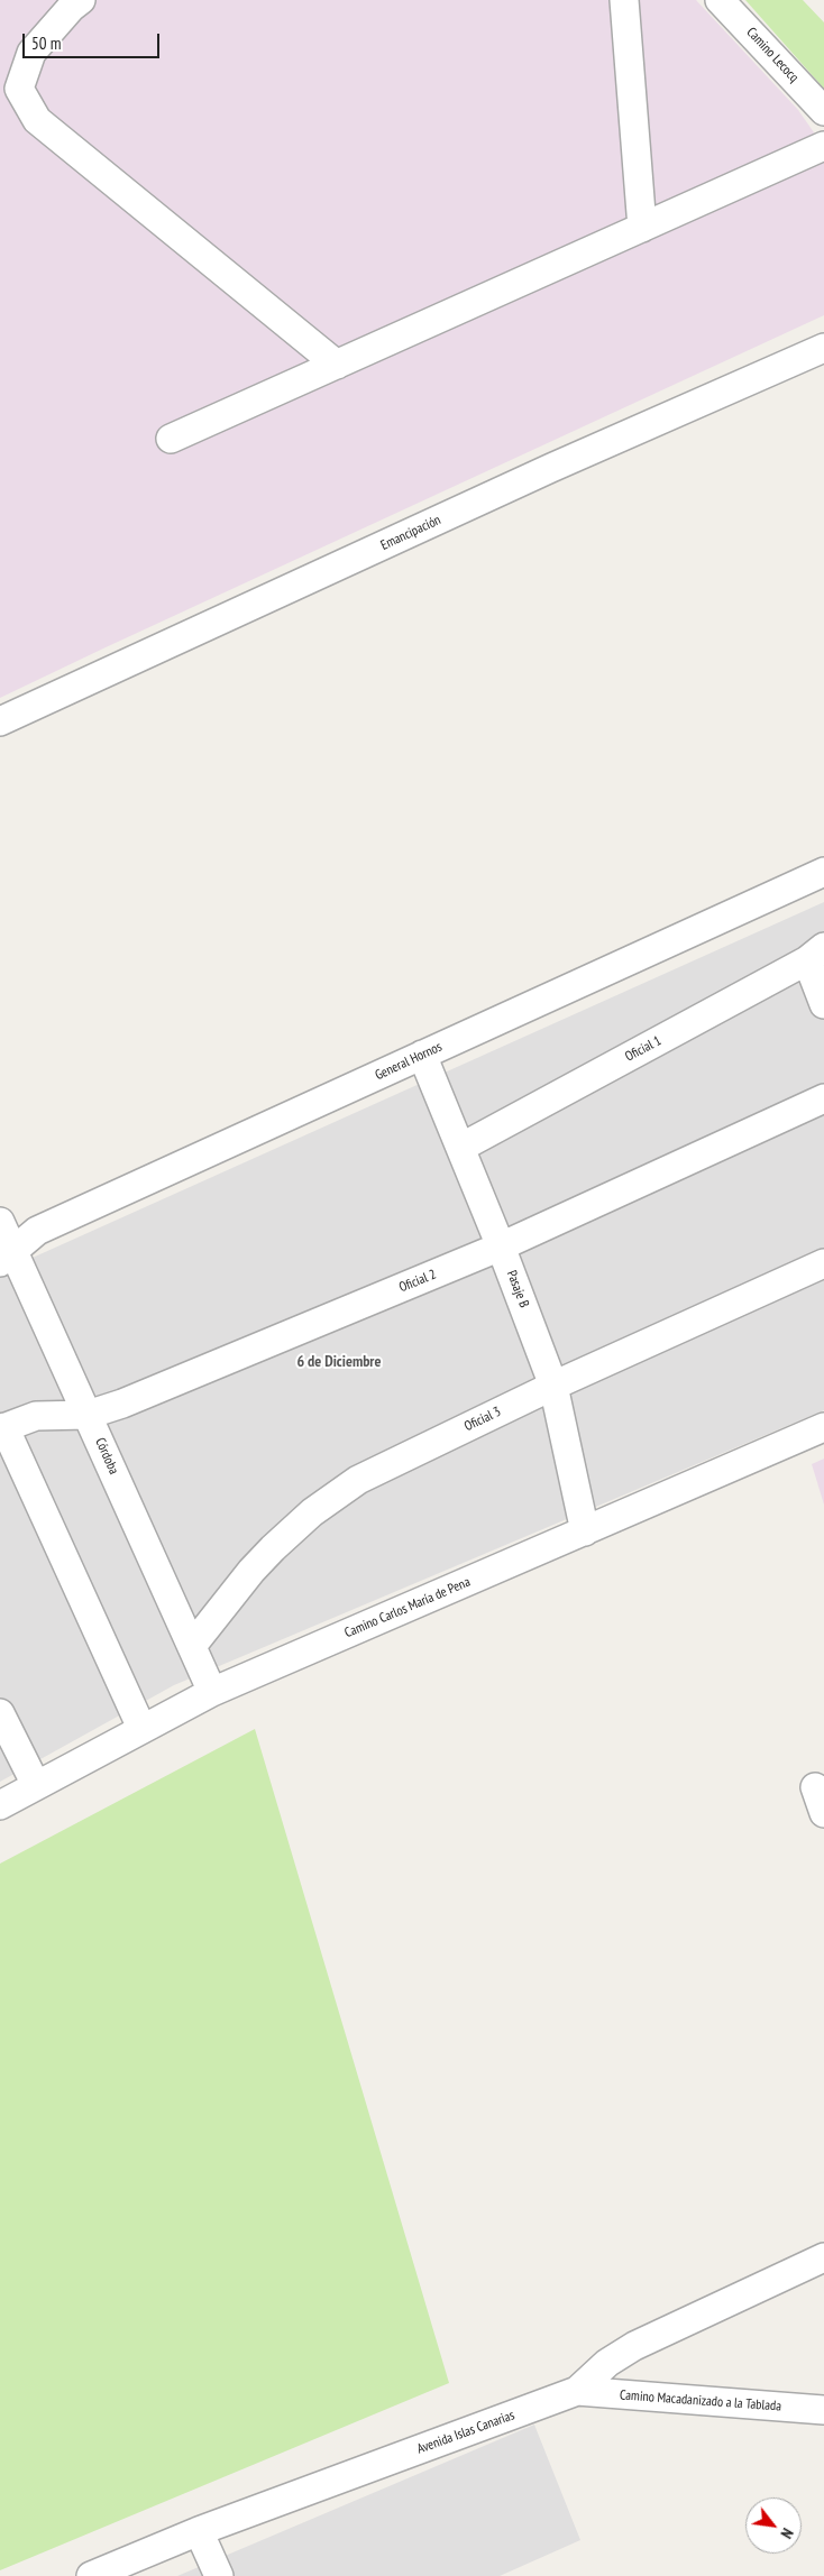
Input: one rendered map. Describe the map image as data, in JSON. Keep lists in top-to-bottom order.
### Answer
{
  "streets": {
    "street": [
      "Camino Lecocq",
      "Emancipación",
      "Oficial 1",
      "General Hornos",
      "Oficial 2",
      "Pasaje B",
      "Oficial 3",
      "Córdoba",
      "Camino Carlos María de Pena",
      "Camino Macadanizado a la Tablada",
      "Avenida Islas Canarias"
    ]
  },
  "crossings": [
    ["Oficial 1", "Pasaje B"],
    ["General Hornos", "Pasaje B"],
    ["General Hornos", "Córdoba"],
    ["Oficial 2", "Pasaje B"],
    ["Oficial 2", "Córdoba"],
    ["Pasaje B", "Oficial 3"],
    ["Pasaje B", "Camino Carlos María de Pena"],
    ["Oficial 3", "Córdoba"],
    ["Córdoba", "Camino Carlos María de Pena"],
    ["Camino Macadanizado a la Tablada", "Avenida Islas Canarias"]
  ],
  "districts": ["6 de Diciembre"],
  "scale_bar": "50 m",
  "north": "bottom right"
}
